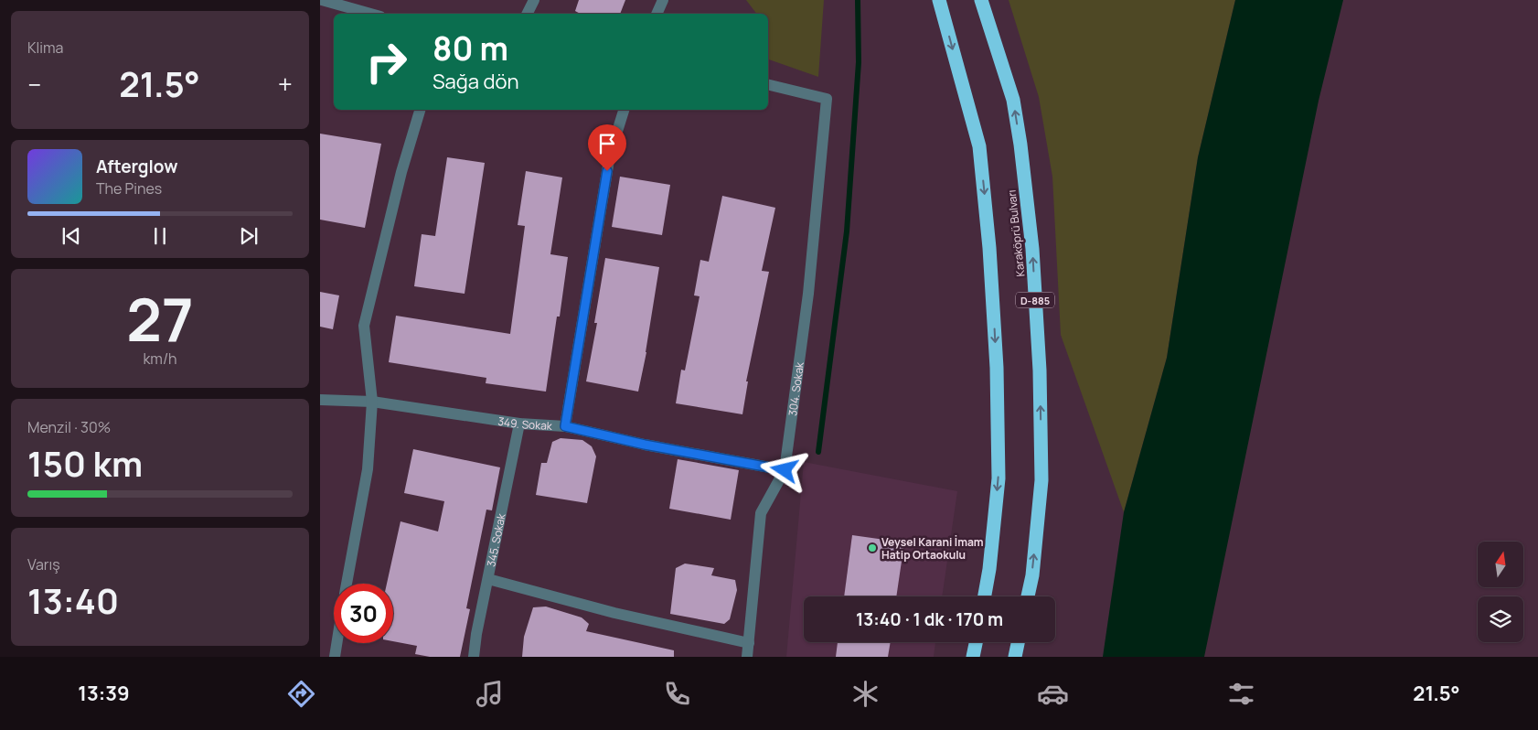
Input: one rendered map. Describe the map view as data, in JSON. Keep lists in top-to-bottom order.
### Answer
{
  "streets": {
    "highway": ["Karaköprü Bulvarı", "D-885"],
    "street": ["304. Sokak", "349. Sokak", "345. Sokak"]
  },
  "crossings": [
    ["304. Sokak", "349. Sokak"],
    ["349. Sokak", "345. Sokak"]
  ],
  "places": ["Veysel Karani İmam Hatip Ortaokulu"],
  "north": "top",
  "page": {
    "tile": [
      "Klima",
      ["27", "km/h"],
      ["Menzil · 30%", "150 km"],
      ["Varış", "13:40"]
    ],
    "turn": ["80 m", "Sağa dön"],
    "heat": ["−", "21.5°", "+"],
    "song": ["Afterglow", "The Pines"],
    "limit": "30",
    "trip": "13:40 · 1 dk · 170 m",
    "tabs": ["13:39", "21.5°"]
  }
}
